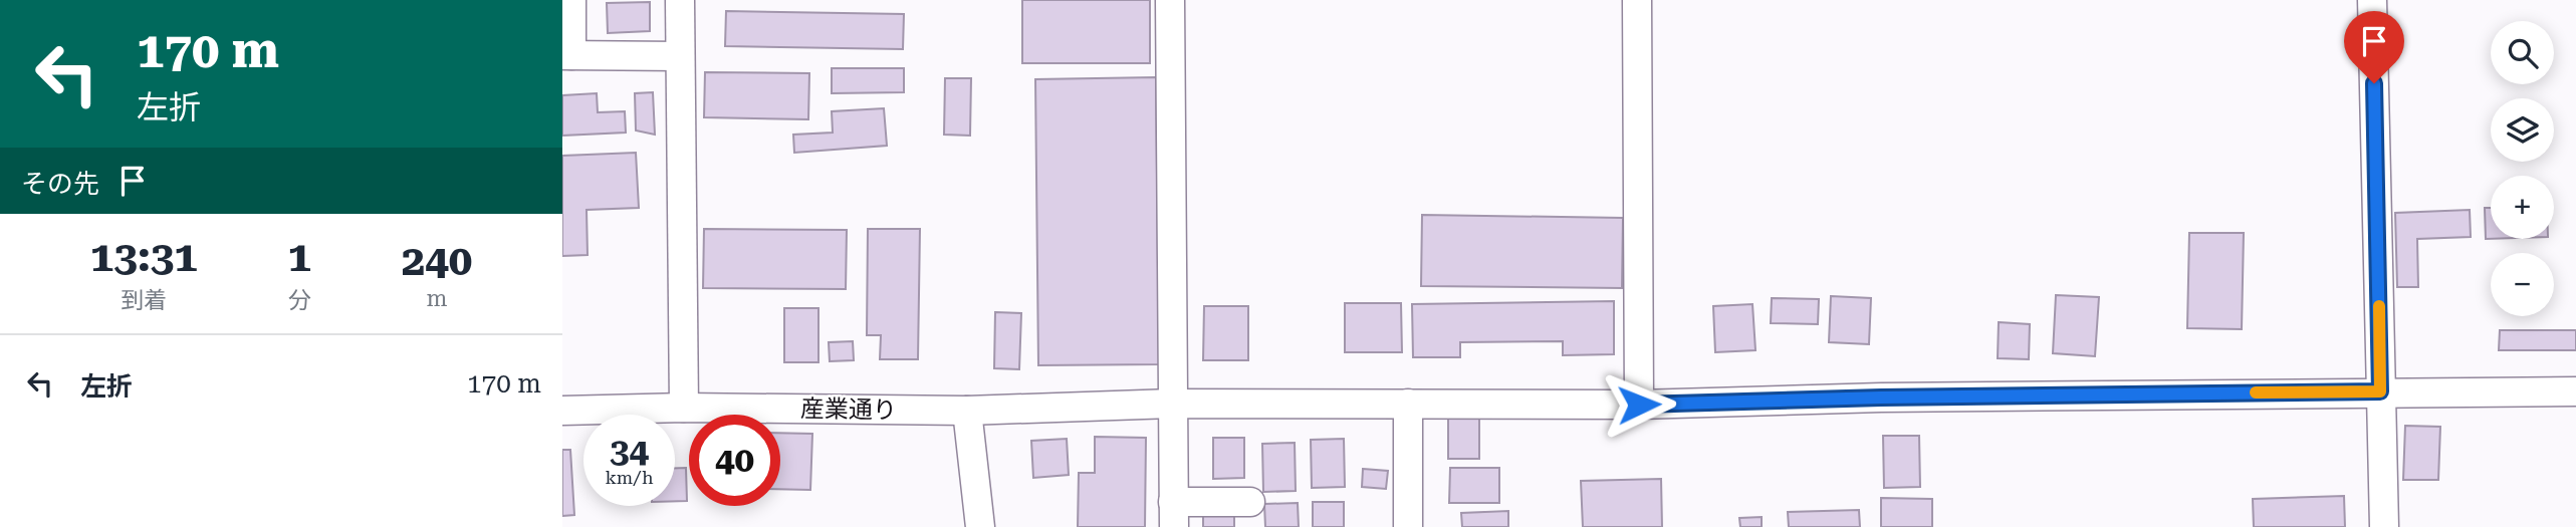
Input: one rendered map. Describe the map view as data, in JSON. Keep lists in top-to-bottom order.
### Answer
{
  "streets": {
    "street": ["産業通り"]
  },
  "page": {
    "turn": ["170 m", "左折"],
    "map_buttons": ["+", "−"],
    "then": "その先",
    "eta": [
      "13:31",
      "到着",
      "1",
      "分",
      "240",
      "m"
    ],
    "list": [
      {
        "name": "左折",
        "value": "170 m"
      }
    ],
    "speed": "34 km/h",
    "limit": "40"
  }
}
